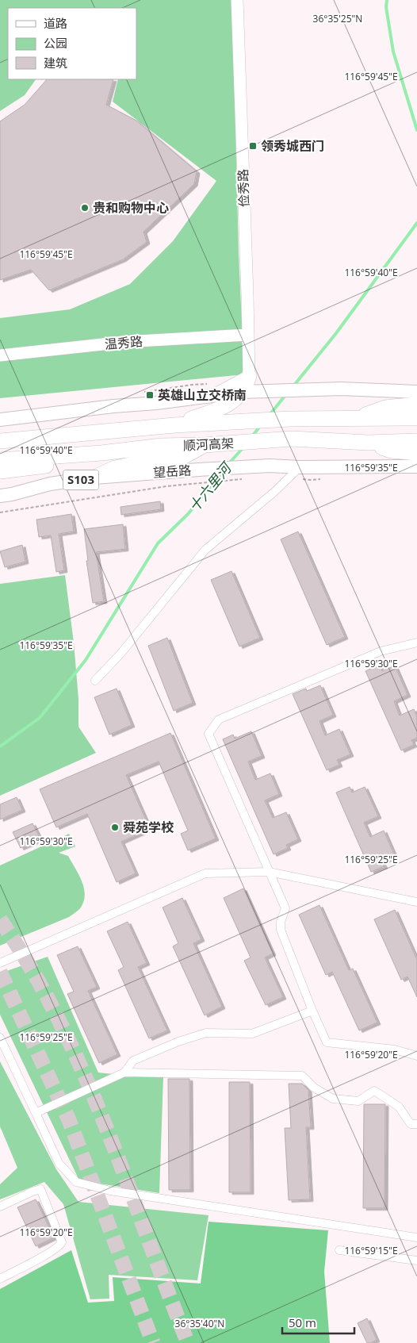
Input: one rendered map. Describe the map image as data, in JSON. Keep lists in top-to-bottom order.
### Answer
{
  "streets": {
    "highway": ["顺河高架"],
    "main road": [
      "俭秀路",
      "温秀路",
      "望岳路",
      "S103"
    ]
  },
  "crossings": [
    ["俭秀路", "温秀路"]
  ],
  "water": ["十六里河"],
  "places": {
    "transit": ["领秀城西门", "英雄山立交桥南"],
    "other": ["贵和购物中心", "舜苑学校"]
  },
  "legend": ["道路", "公园", "建筑"],
  "scale_bar": "50 m",
  "coordinates": [
    "36°35'25\"N",
    "116°59'45\"E",
    "116°59'40\"E",
    "116°59'35\"E",
    "116°59'30\"E",
    "116°59'25\"E",
    "116°59'20\"E",
    "116°59'15\"E",
    "36°35'40\"N"
  ]
}
